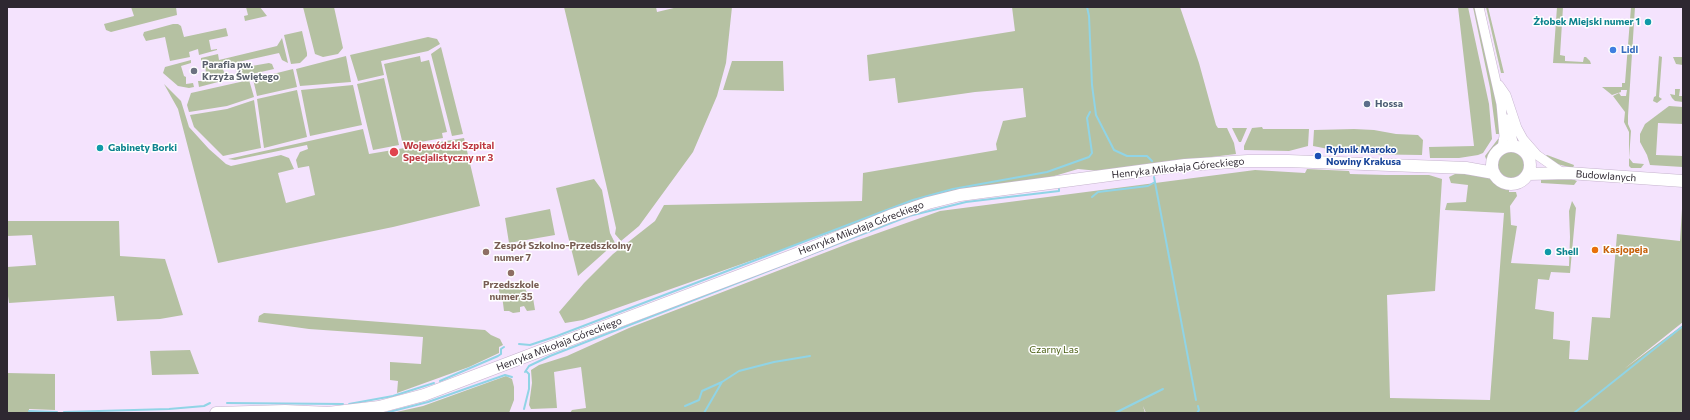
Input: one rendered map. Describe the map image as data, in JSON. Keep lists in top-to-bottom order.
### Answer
{
  "streets": {
    "main road": ["Henryka Mikołaja Góreckiego", "Budowlanych"]
  },
  "crossings": [
    ["Henryka Mikołaja Góreckiego", "Budowlanych"]
  ],
  "parks": ["Czarny Las"],
  "places": [
    "Żłobek Miejski numer 1",
    "Lidl",
    "Parafia pw. Krzyża Świętego",
    "Hossa",
    "Gabinety Borki",
    "Wojewódzki Szpital Specjalistyczny nr 3",
    "Rybnik Maroko Nowiny Krakusa",
    "Kasjopeja",
    "Zespół Szkolno-Przedszkolny numer 7",
    "Shell",
    "Przedszkole numer 35"
  ]
}
